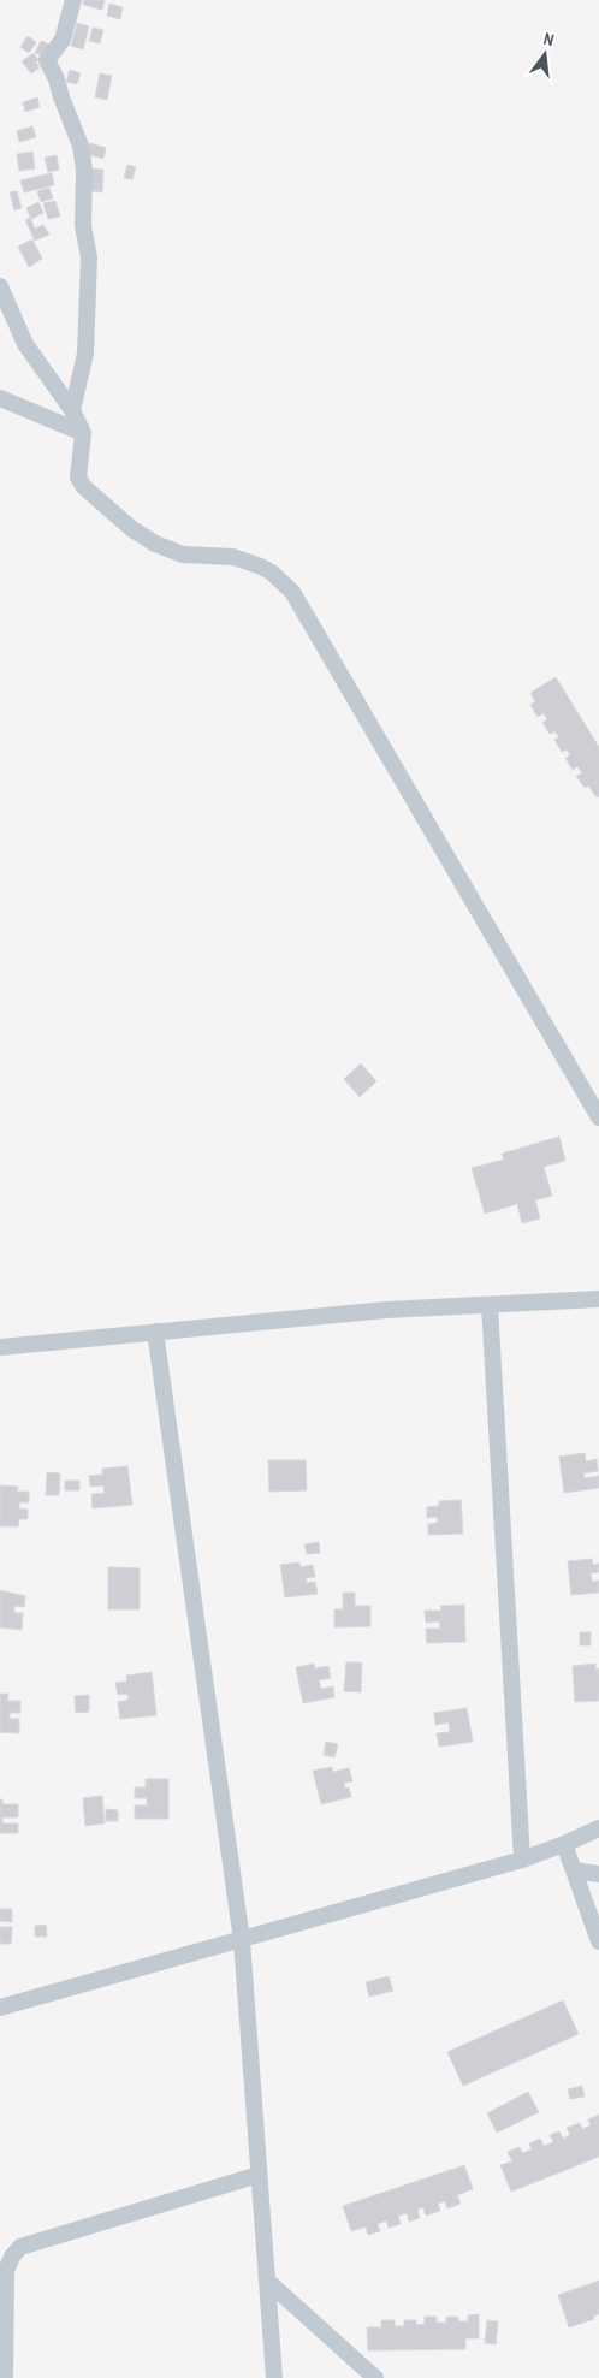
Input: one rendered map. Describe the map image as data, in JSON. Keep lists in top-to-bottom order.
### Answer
{
  "north": "top"
}
